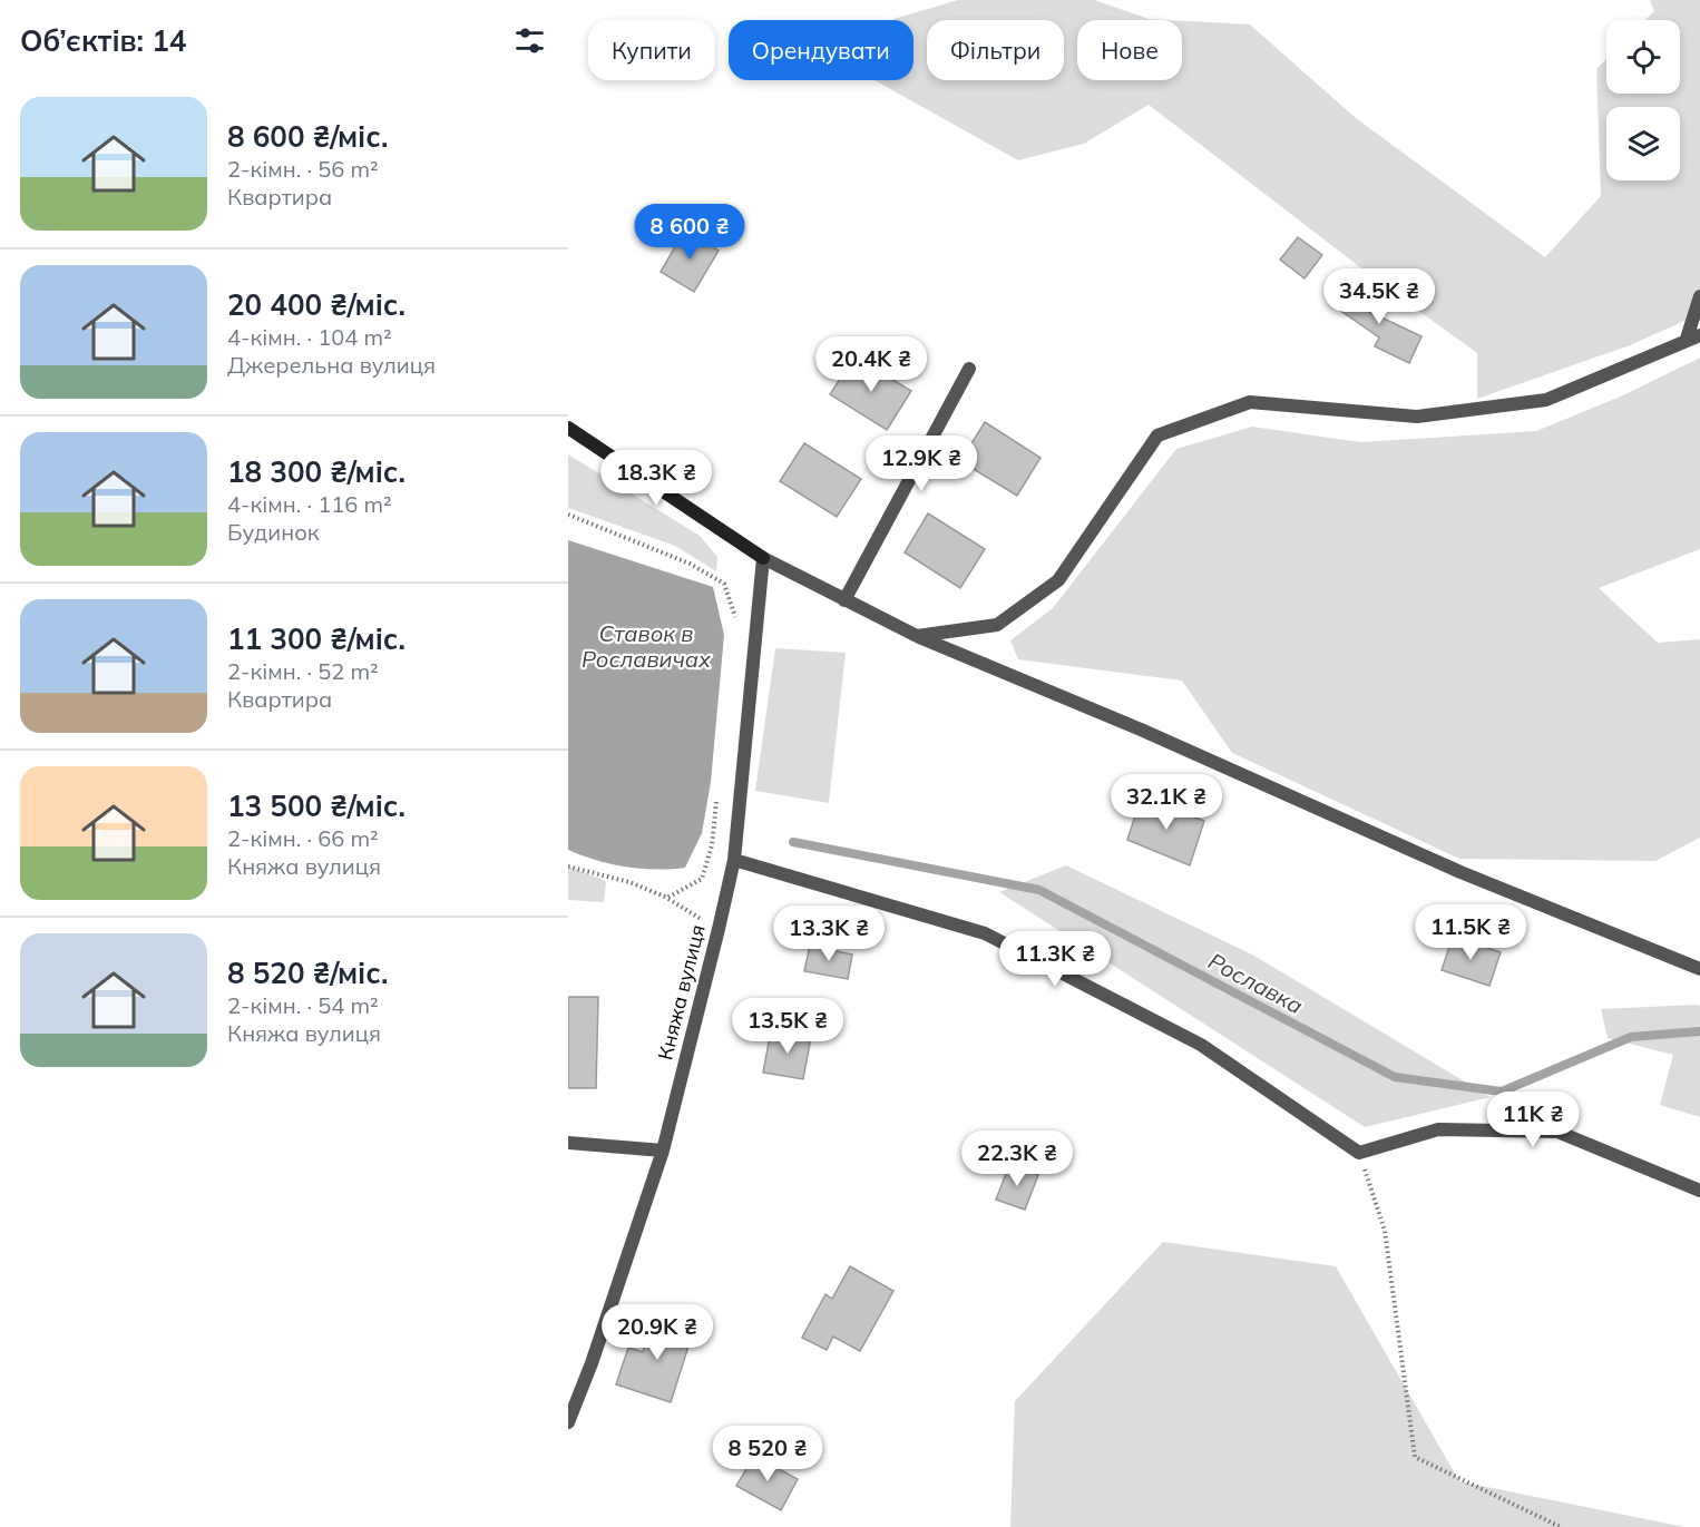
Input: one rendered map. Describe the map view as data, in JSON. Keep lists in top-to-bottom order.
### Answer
{
  "streets": {
    "street": ["Княжа вулиця"]
  },
  "water": ["Ставок в Рославичах", "Рославка"],
  "page": {
    "heading": "Об’єктів: 14",
    "chip": [
      "Купити",
      "Орендувати",
      "Фільтри",
      "Нове"
    ],
    "list": [
      {
        "name": "8 600 ₴/міс.",
        "note": "2-кімн. · 56 m² · Квартира"
      },
      {
        "name": "20 400 ₴/міс.",
        "note": "4-кімн. · 104 m² · Джерельна вулиця"
      },
      {
        "name": "18 300 ₴/міс.",
        "note": "4-кімн. · 116 m² · Будинок"
      },
      {
        "name": "11 300 ₴/міс.",
        "note": "2-кімн. · 52 m² · Квартира"
      },
      {
        "name": "13 500 ₴/міс.",
        "note": "2-кімн. · 66 m² · Княжа вулиця"
      },
      {
        "name": "8 520 ₴/міс.",
        "note": "2-кімн. · 54 m² · Княжа вулиця"
      }
    ],
    "price": [
      "8 600 ₴",
      "34.5K ₴",
      "20.4K ₴",
      "12.9K ₴",
      "18.3K ₴",
      "32.1K ₴",
      "11.5K ₴",
      "13.3K ₴",
      "11.3K ₴",
      "13.5K ₴",
      "11K ₴",
      "22.3K ₴",
      "20.9K ₴",
      "8 520 ₴"
    ]
  }
}
